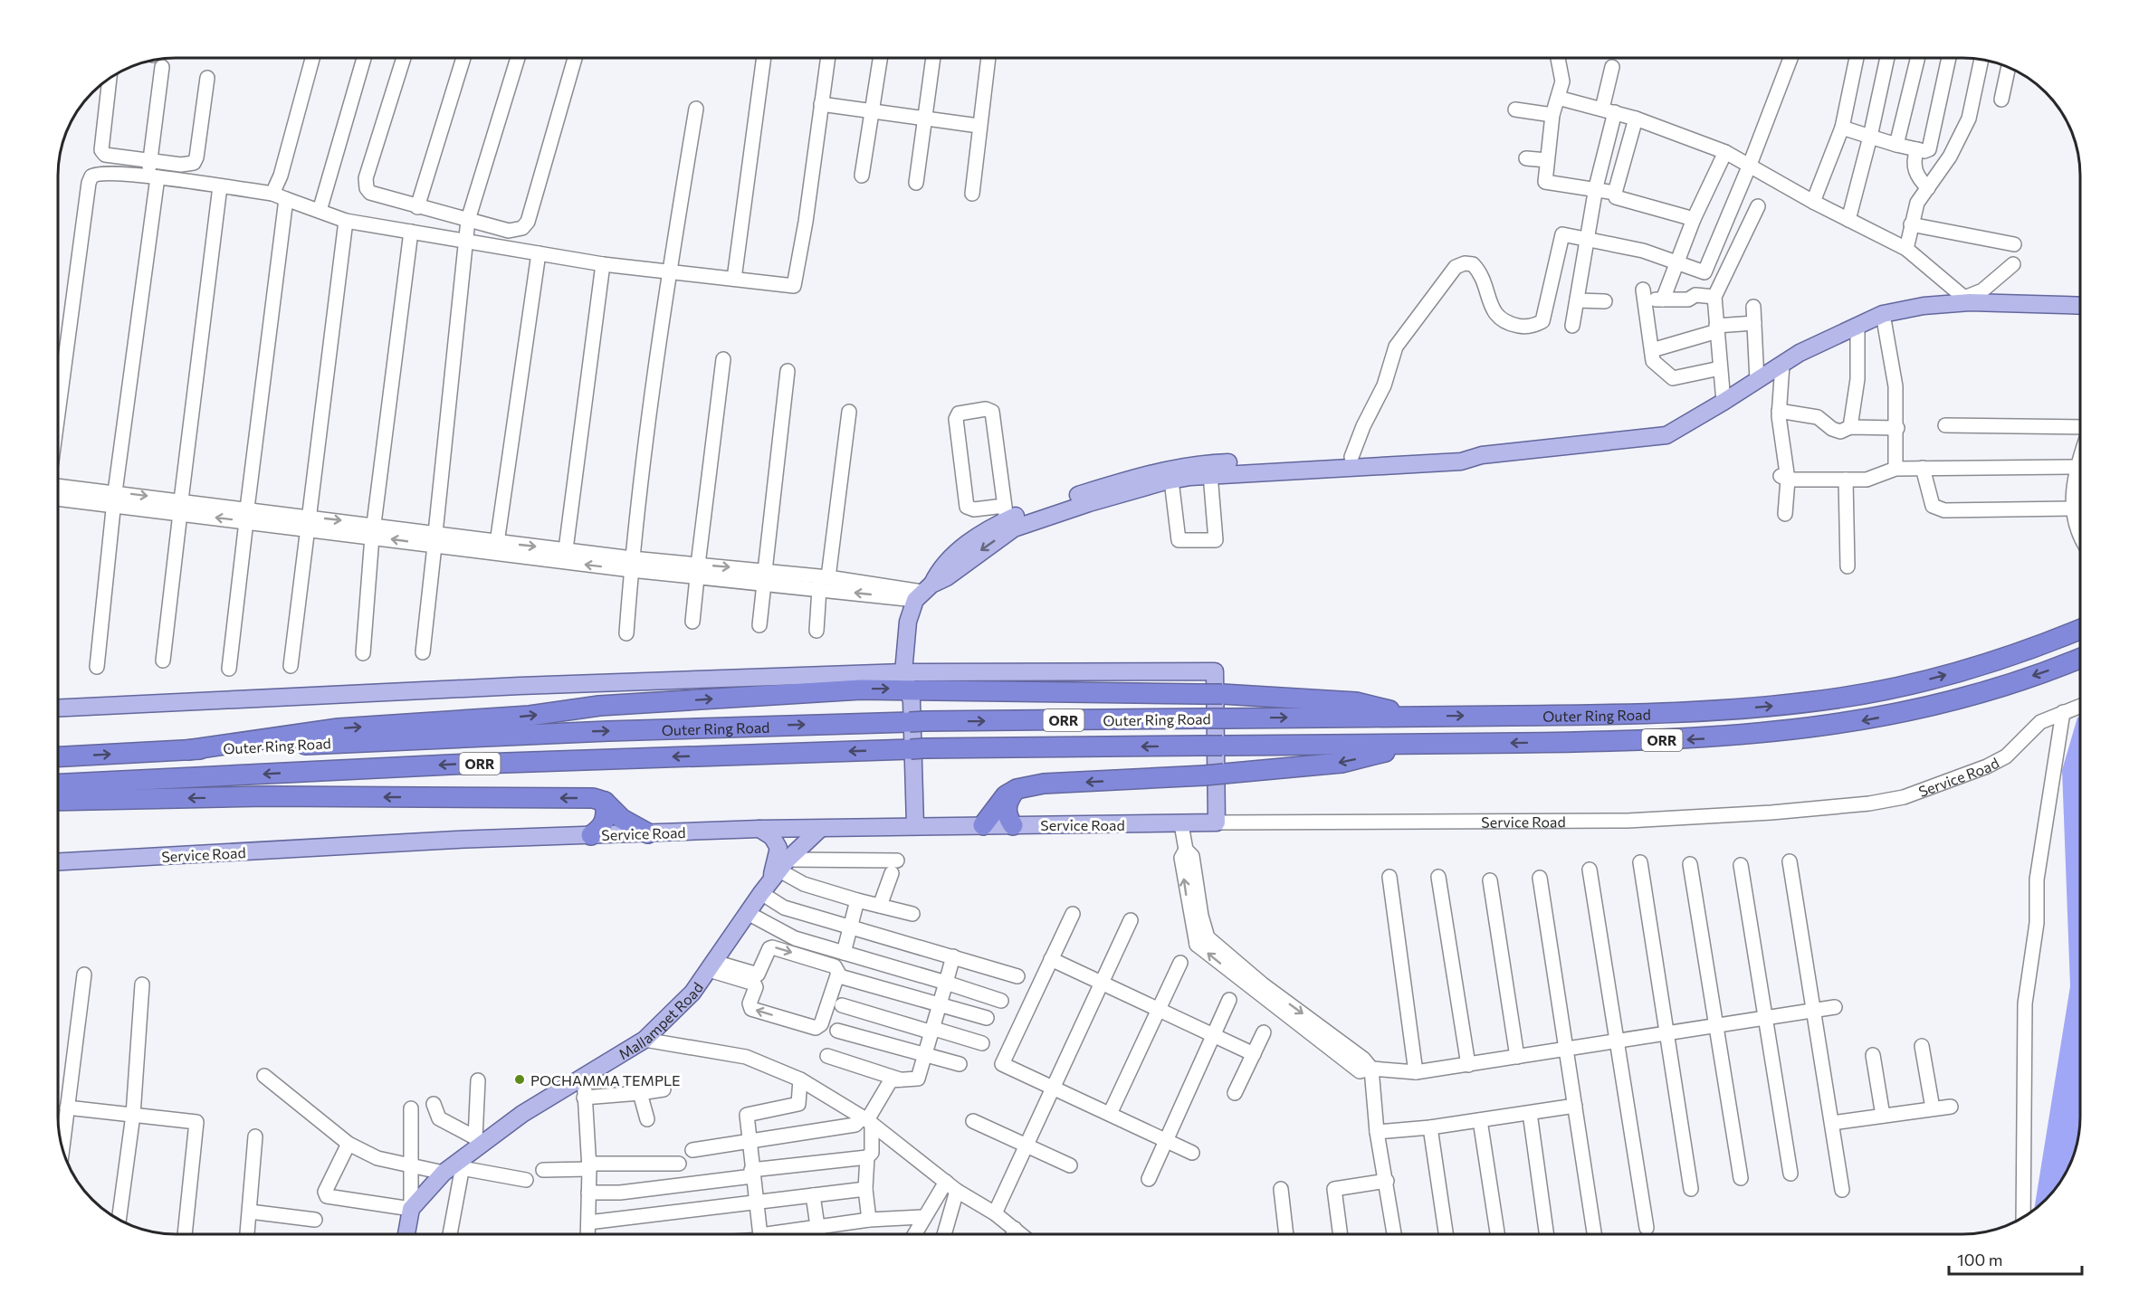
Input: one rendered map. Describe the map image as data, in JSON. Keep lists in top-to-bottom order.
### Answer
{
  "streets": {
    "highway": ["Outer Ring Road", "ORR"],
    "main road": ["Service Road", "Mallampet Road"]
  },
  "crossings": [
    ["Service Road", "Mallampet Road"]
  ],
  "places": ["POCHAMMA TEMPLE"],
  "scale_bar": "100 m"
}
